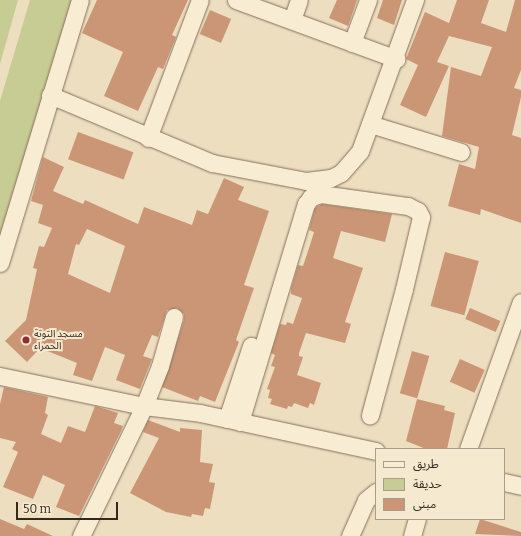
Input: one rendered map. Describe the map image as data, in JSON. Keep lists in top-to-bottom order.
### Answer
{
  "places": ["مسجد التوتة الحمراء"],
  "legend": ["طريق", "حديقة", "مبنى"],
  "scale_bar": "50 m"
}
